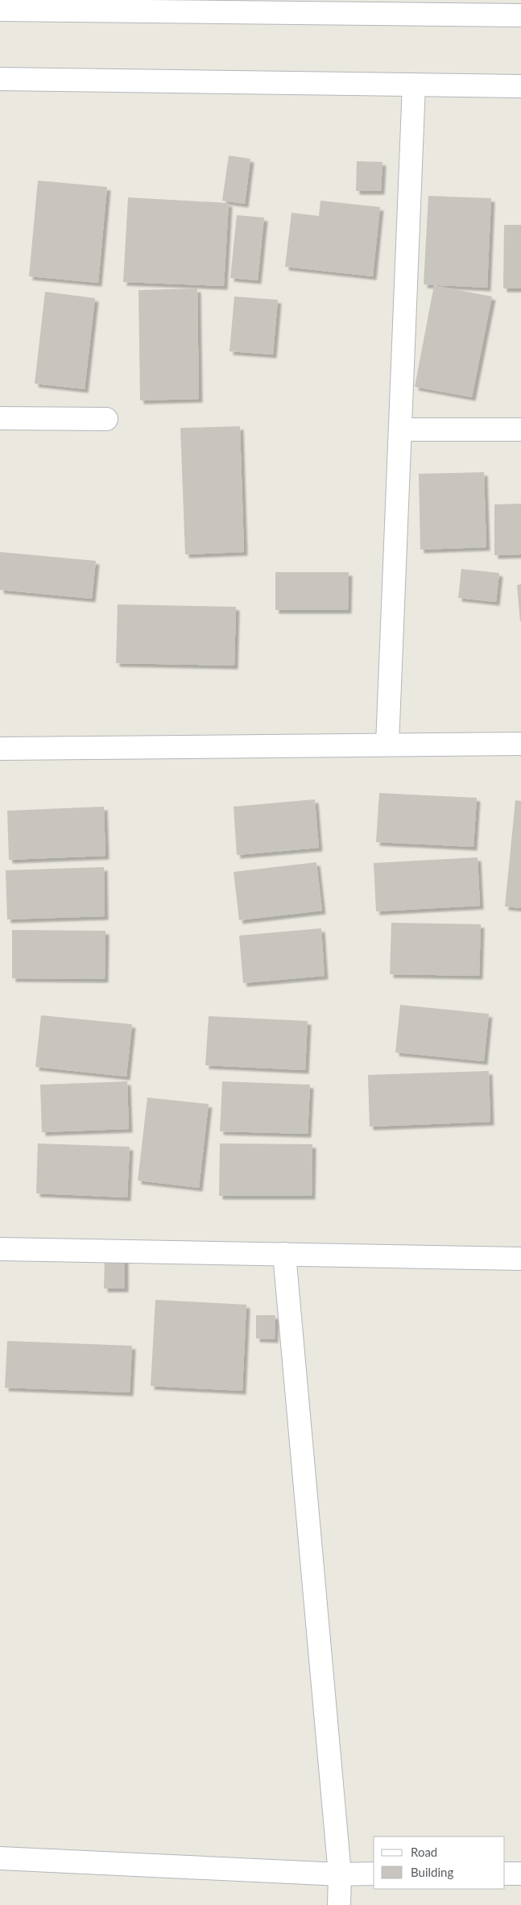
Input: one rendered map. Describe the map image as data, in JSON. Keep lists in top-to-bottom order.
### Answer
{
  "legend": ["Road", "Building"]
}
